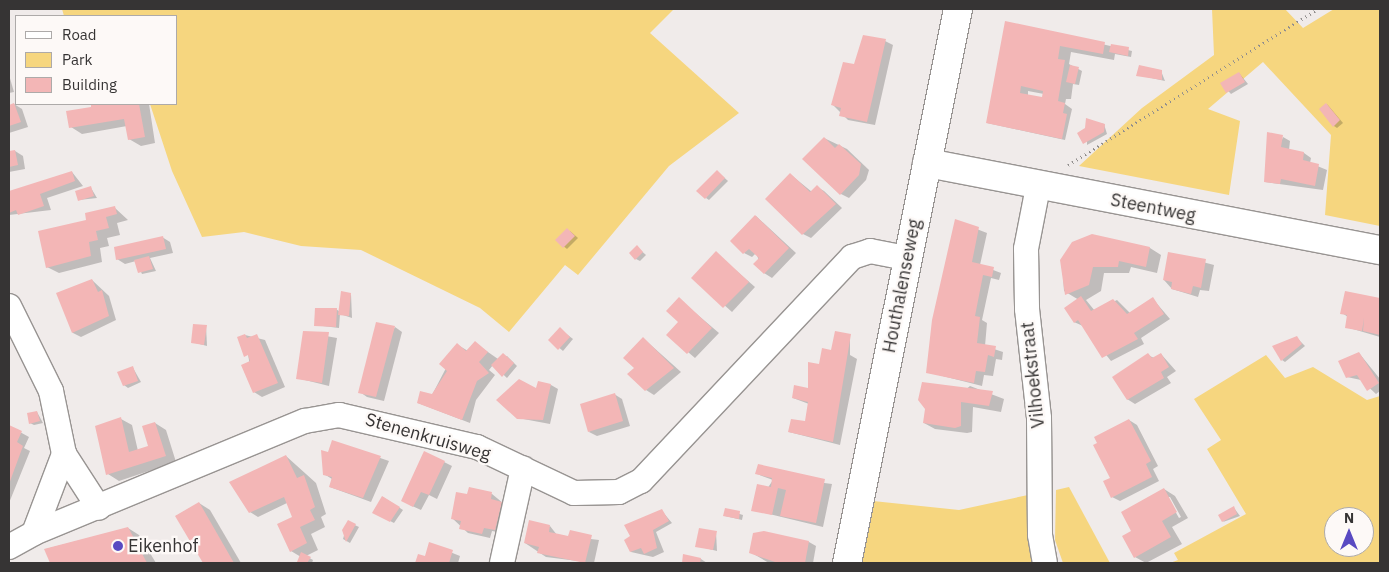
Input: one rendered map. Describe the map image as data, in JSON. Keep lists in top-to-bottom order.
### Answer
{
  "streets": {
    "street": [
      "Steentweg",
      "Houthalenseweg",
      "Vilhoekstraat",
      "Stenenkruisweg"
    ]
  },
  "crossings": [
    ["Steentweg", "Houthalenseweg"],
    ["Steentweg", "Vilhoekstraat"],
    ["Houthalenseweg", "Stenenkruisweg"]
  ],
  "places": ["Eikenhof"],
  "legend": ["Road", "Park", "Building"],
  "north": "top"
}
